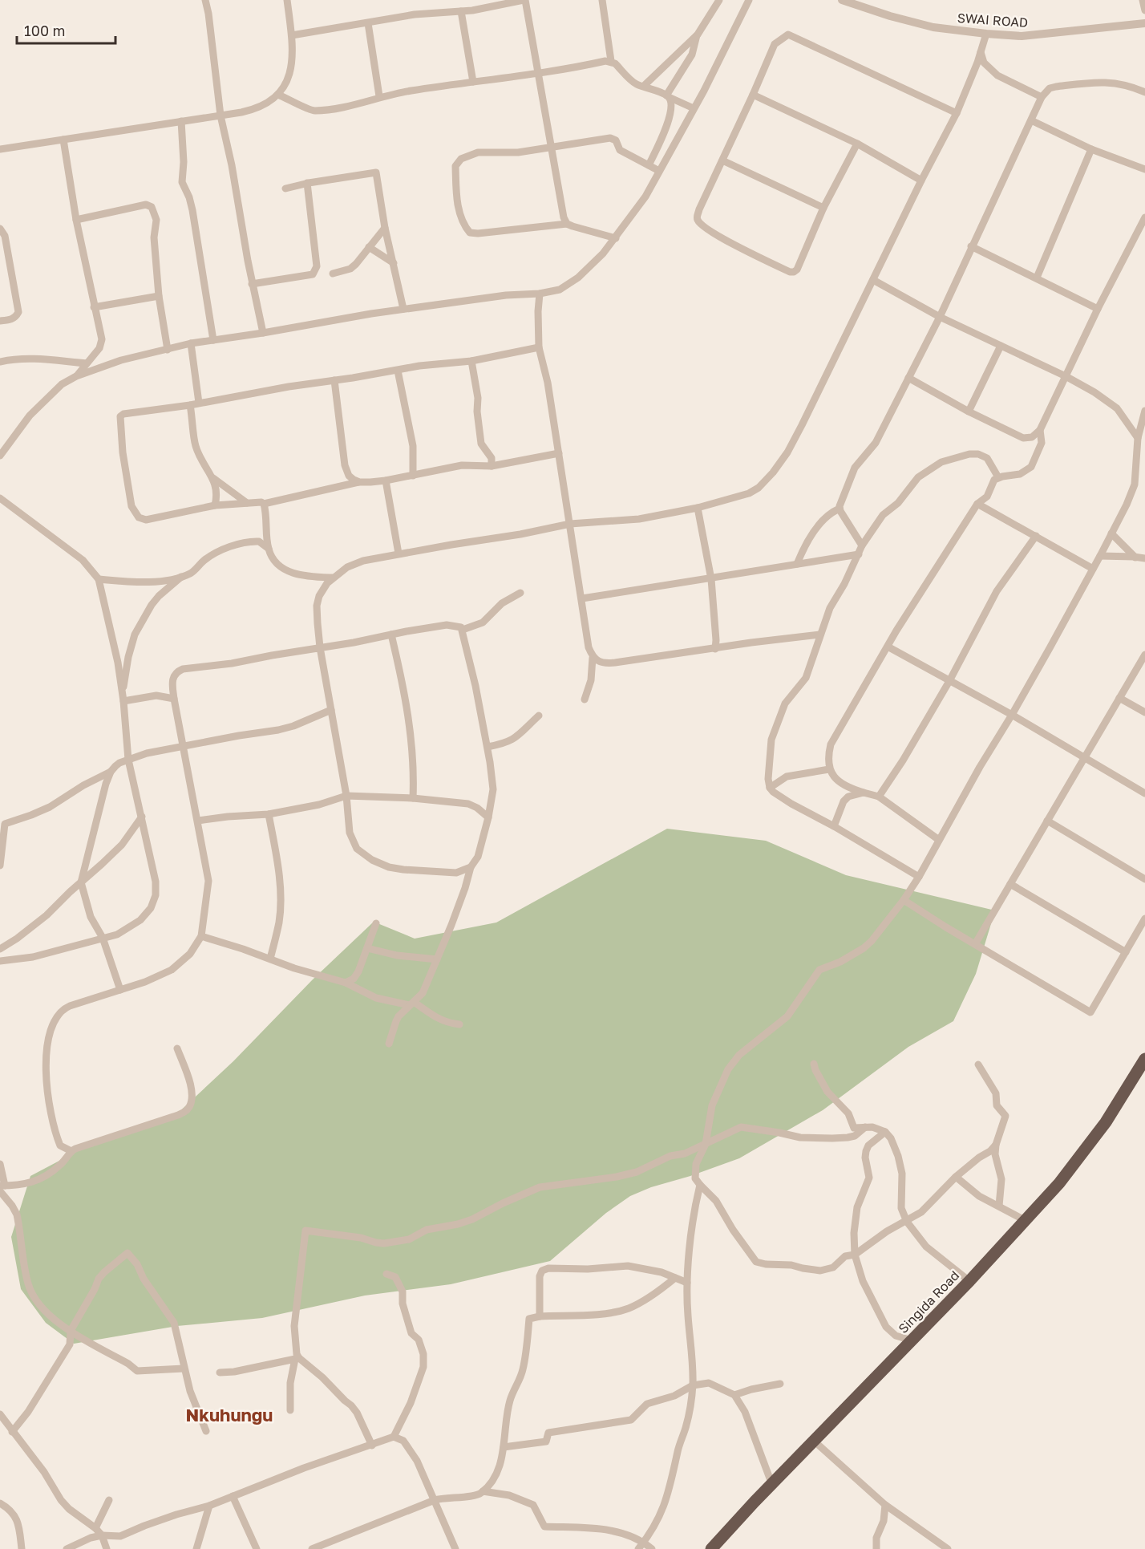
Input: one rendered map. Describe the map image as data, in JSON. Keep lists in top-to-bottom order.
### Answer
{
  "streets": {
    "highway": ["Singida Road"],
    "street": ["SWAI ROAD"]
  },
  "districts": ["Nkuhungu"],
  "scale_bar": "100 m"
}
